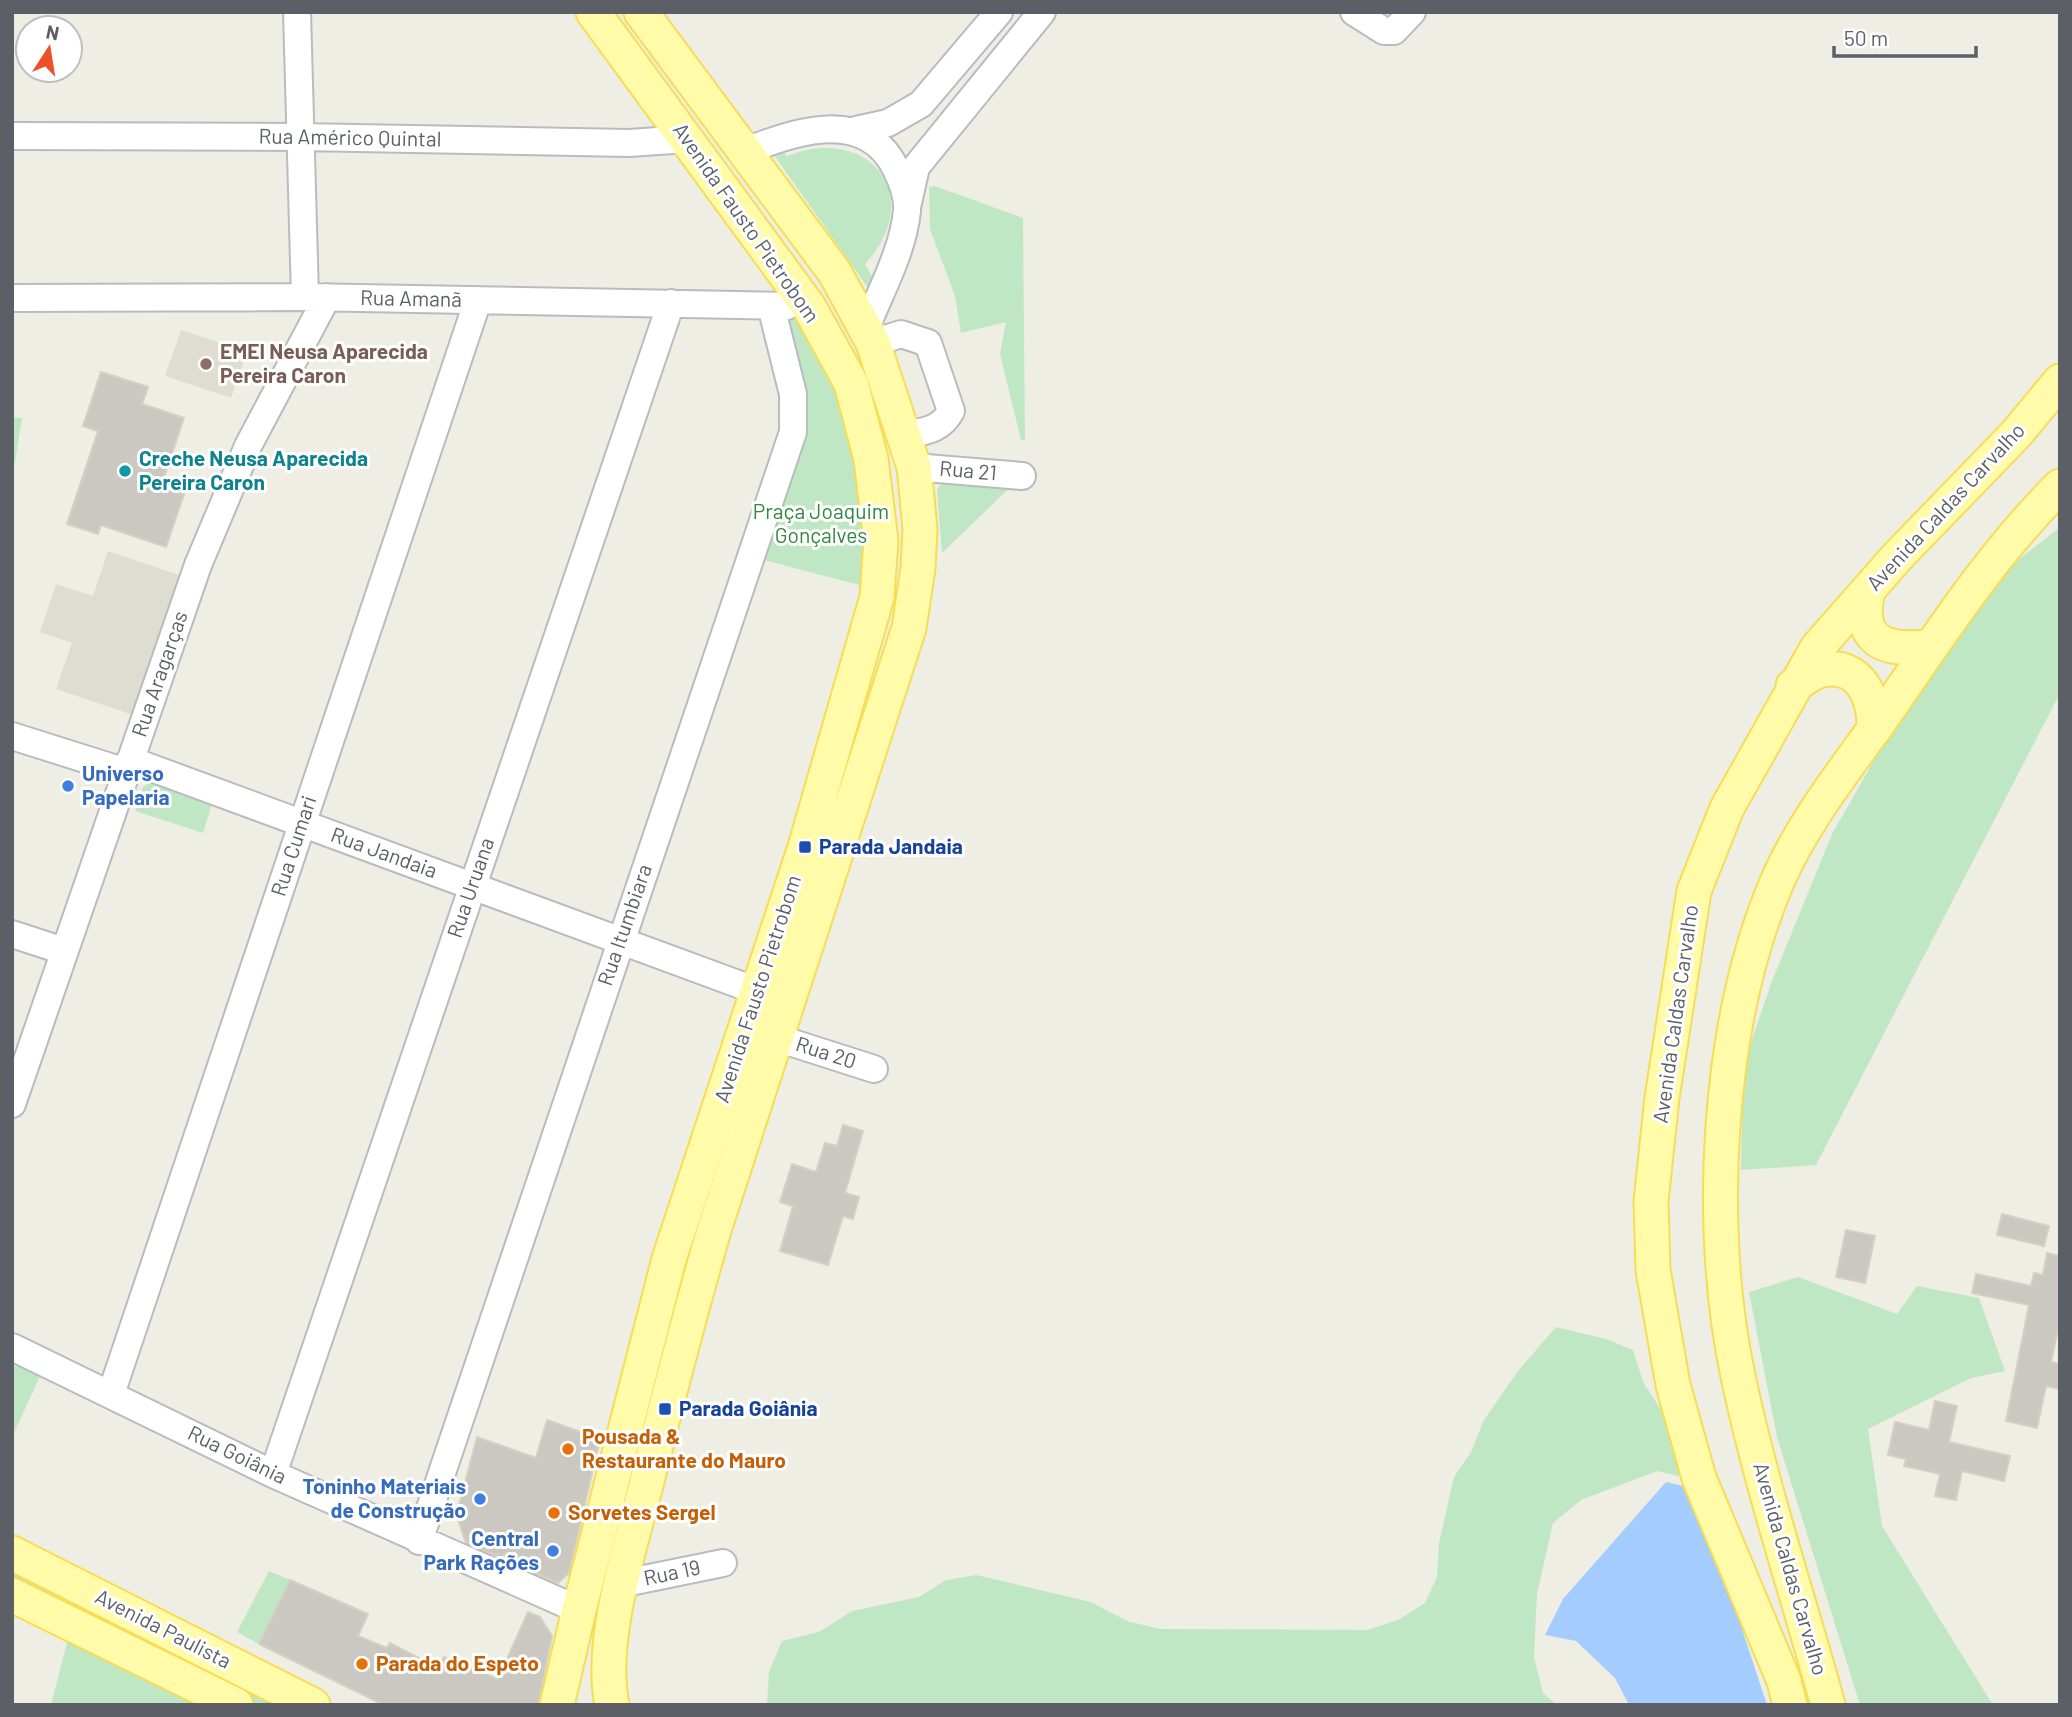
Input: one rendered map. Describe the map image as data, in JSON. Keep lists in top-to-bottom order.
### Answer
{
  "streets": {
    "main road": ["Avenida Fausto Pietrobom", "Avenida Caldas Carvalho", "Avenida Paulista"],
    "street": [
      "Rua Américo Quintal",
      "Rua Amanã",
      "Rua 21",
      "Rua Aragarças",
      "Rua Cumari",
      "Rua Jandaia",
      "Rua Uruana",
      "Rua Itumbiara",
      "Rua 20",
      "Rua Goiânia",
      "Rua 19"
    ]
  },
  "crossings": [
    ["Rua Américo Quintal", "Avenida Fausto Pietrobom"],
    ["Avenida Fausto Pietrobom", "Rua Amanã"],
    ["Avenida Fausto Pietrobom", "Rua 21"],
    ["Avenida Fausto Pietrobom", "Rua Jandaia"],
    ["Avenida Fausto Pietrobom", "Rua 20"],
    ["Avenida Fausto Pietrobom", "Rua Goiânia"],
    ["Avenida Fausto Pietrobom", "Rua 19"],
    ["Rua Amanã", "Rua Aragarças"],
    ["Rua Amanã", "Rua Cumari"],
    ["Rua Amanã", "Rua Uruana"],
    ["Rua Amanã", "Rua Itumbiara"],
    ["Rua Aragarças", "Rua Jandaia"],
    ["Rua Cumari", "Rua Jandaia"],
    ["Rua Cumari", "Rua Goiânia"],
    ["Rua Jandaia", "Rua Uruana"],
    ["Rua Jandaia", "Rua Itumbiara"],
    ["Rua Uruana", "Rua Goiânia"],
    ["Rua Itumbiara", "Rua Goiânia"]
  ],
  "parks": ["Praça Joaquim Gonçalves"],
  "places": {
    "other": [
      "EMEI Neusa Aparecida Pereira Caron",
      "Creche Neusa Aparecida Pereira Caron",
      "Universo Papelaria",
      "Pousada & Restaurante do Mauro",
      "Toninho Materiais de Construção",
      "Sorvetes Sergel",
      "Central Park Rações",
      "Parada do Espeto"
    ],
    "transit": ["Parada Jandaia", "Parada Goiânia"]
  },
  "scale_bar": "50 m",
  "north": "top"
}
